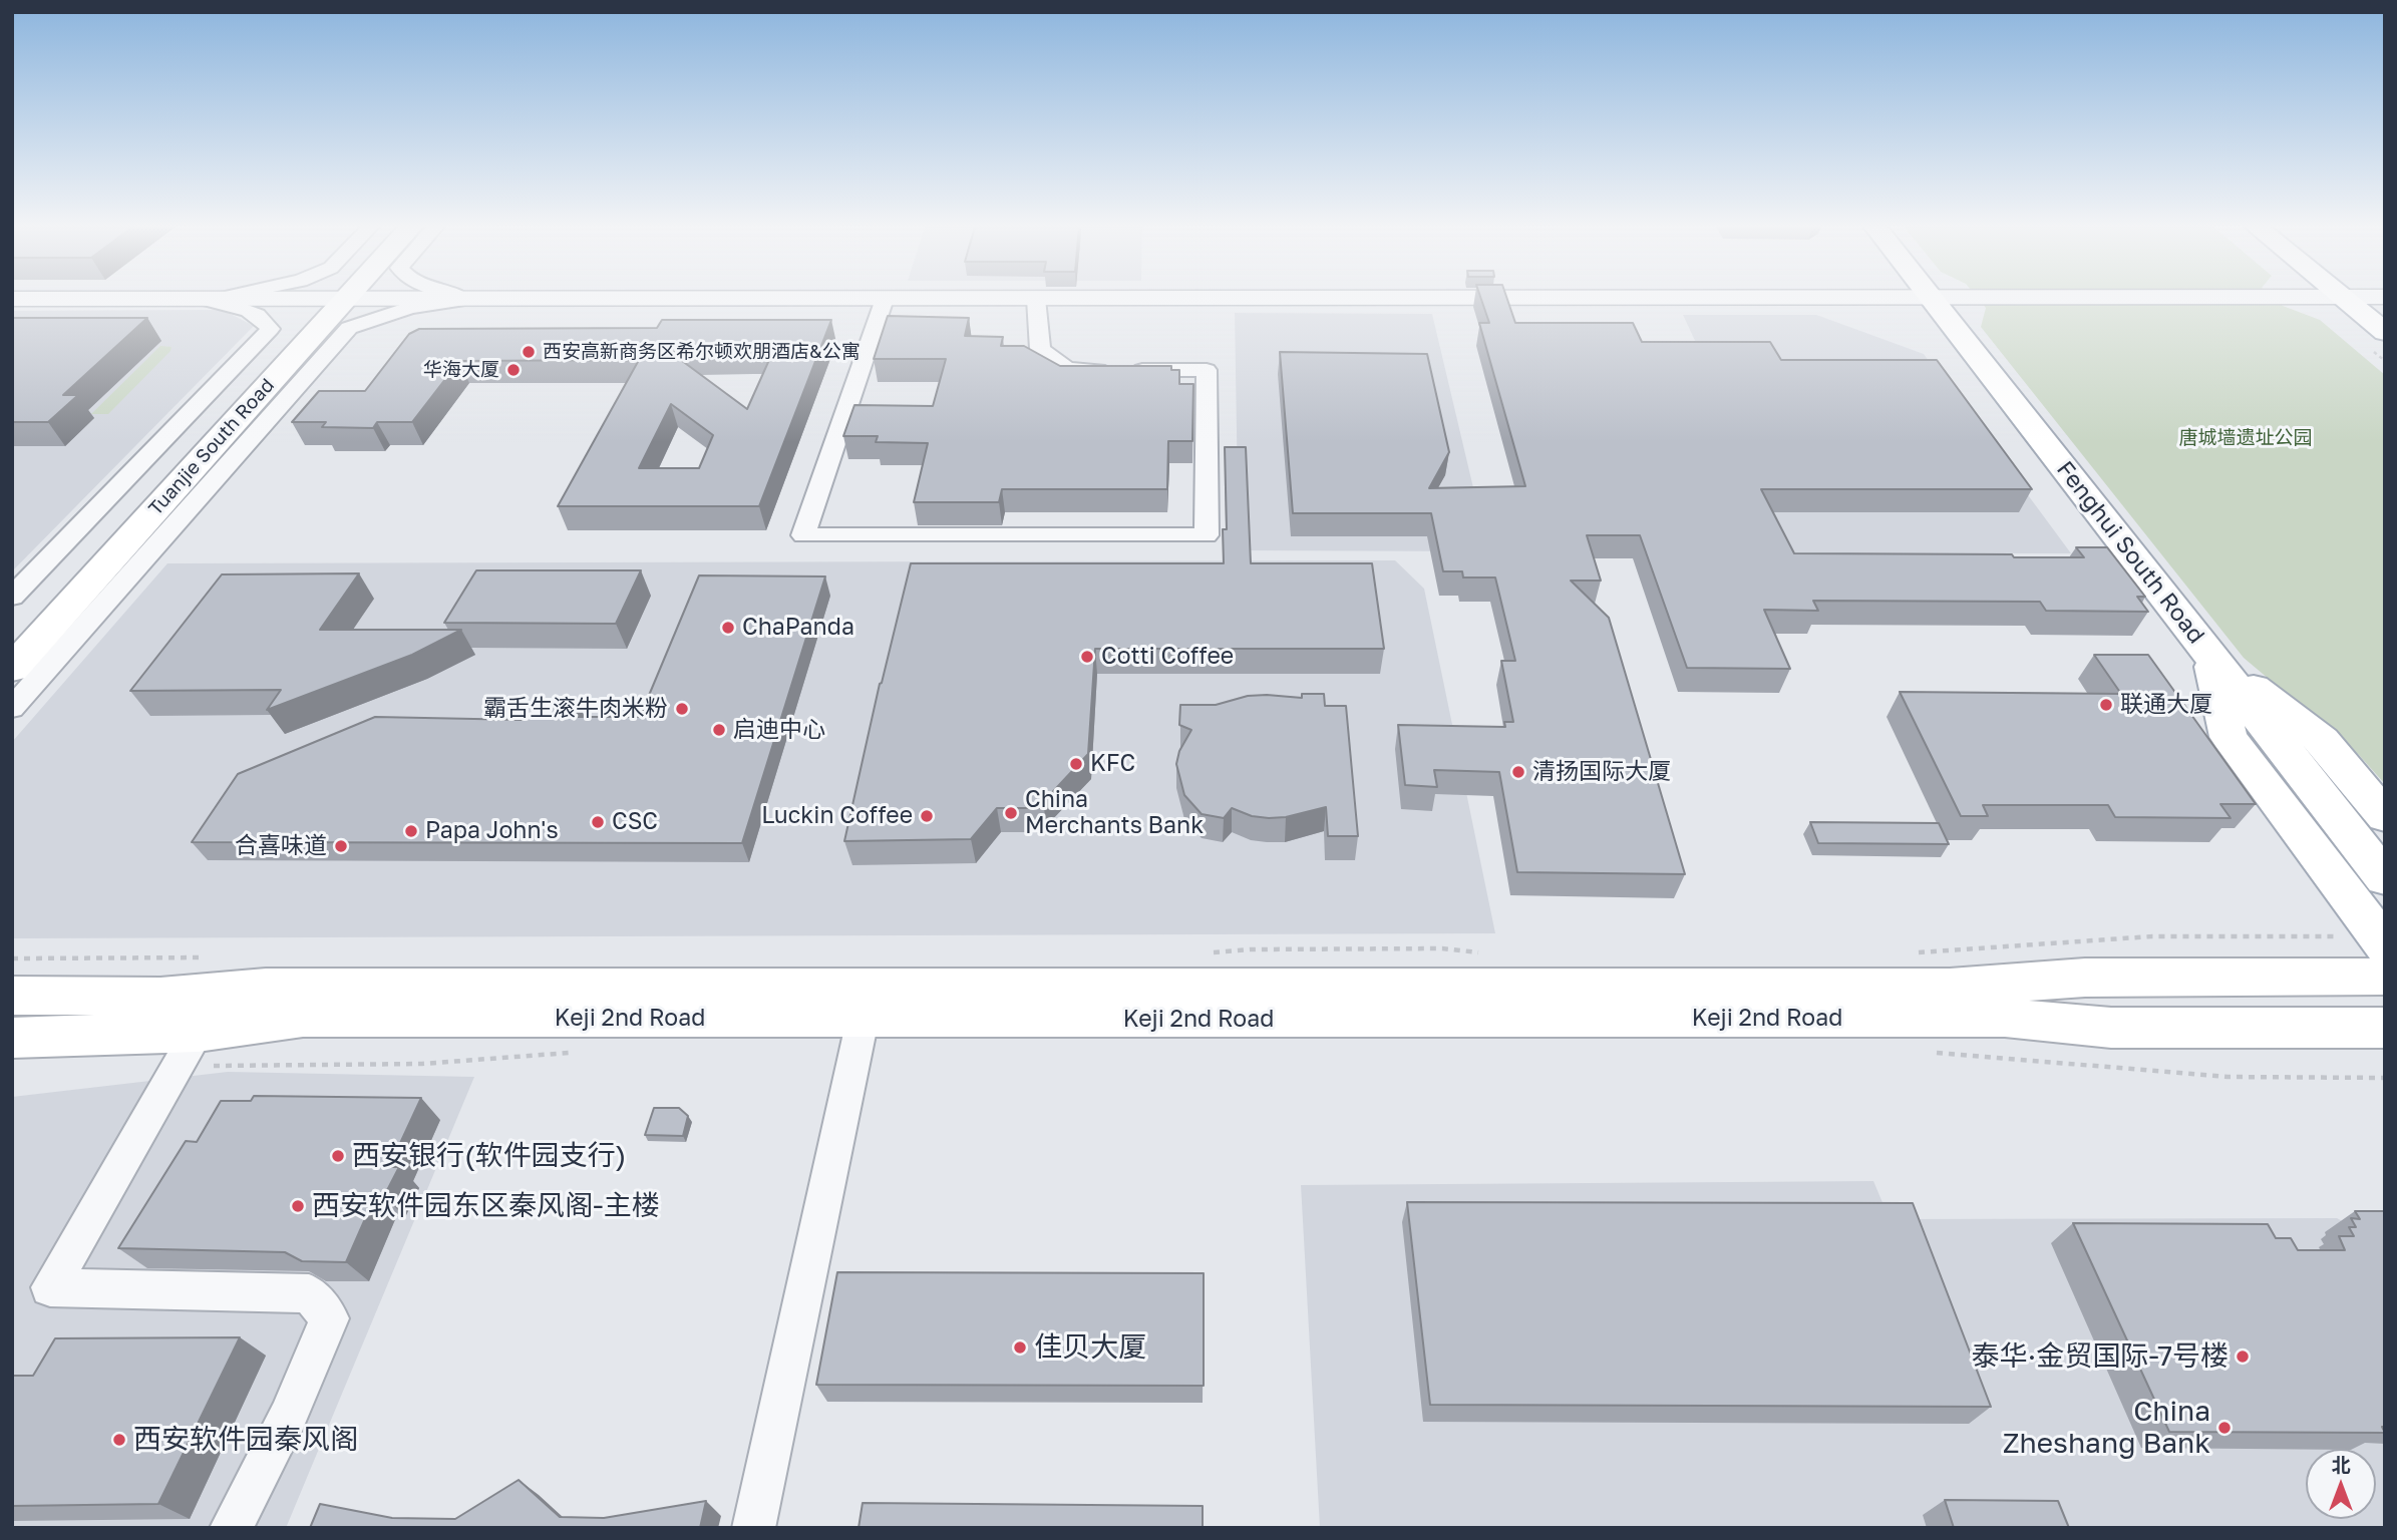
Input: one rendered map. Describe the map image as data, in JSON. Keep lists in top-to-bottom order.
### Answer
{
  "streets": {
    "main road": ["Tuanjie South Road", "Fenghui South Road", "Keji 2nd Road"]
  },
  "parks": ["唐城墙遗址公园"],
  "places": [
    "西安高新商务区希尔顿欢朋酒店&公寓",
    "华海大厦",
    "ChaPanda",
    "Cotti Coffee",
    "联通大厦",
    "霸舌生滚牛肉米粉",
    "启迪中心",
    "KFC",
    "清扬国际大厦",
    "China Merchants Bank",
    "Luckin Coffee",
    "CSC",
    "Papa John's",
    "合喜味道",
    "西安银行(软件园支行)",
    "西安软件园东区秦风阁-主楼",
    "佳贝大厦",
    "泰华·金贸国际-7号楼",
    "China Zheshang Bank",
    "西安软件园秦风阁"
  ],
  "north": "top"
}
